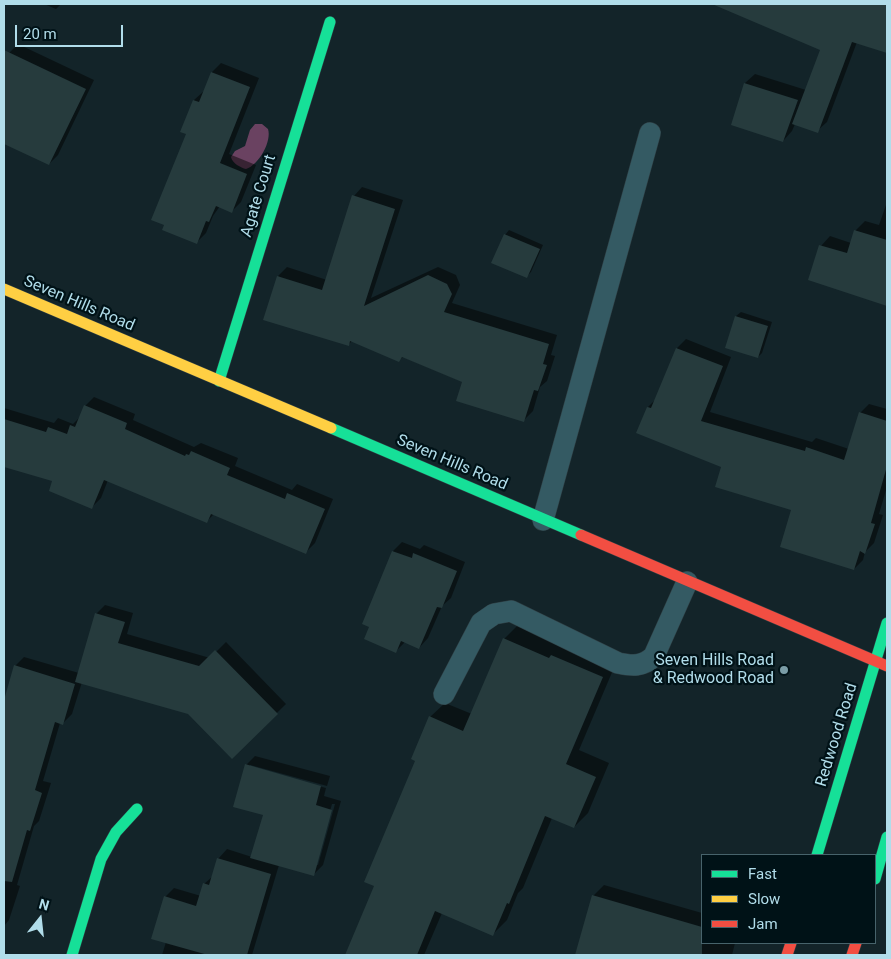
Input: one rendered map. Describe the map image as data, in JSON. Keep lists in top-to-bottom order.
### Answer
{
  "streets": {
    "street": ["Agate Court", "Seven Hills Road", "Redwood Road"]
  },
  "crossings": [
    ["Agate Court", "Seven Hills Road"],
    ["Seven Hills Road", "Redwood Road"]
  ],
  "places": ["Seven Hills Road & Redwood Road"],
  "legend": ["Fast", "Slow", "Jam"],
  "scale_bar": "20 m",
  "north": "top"
}
